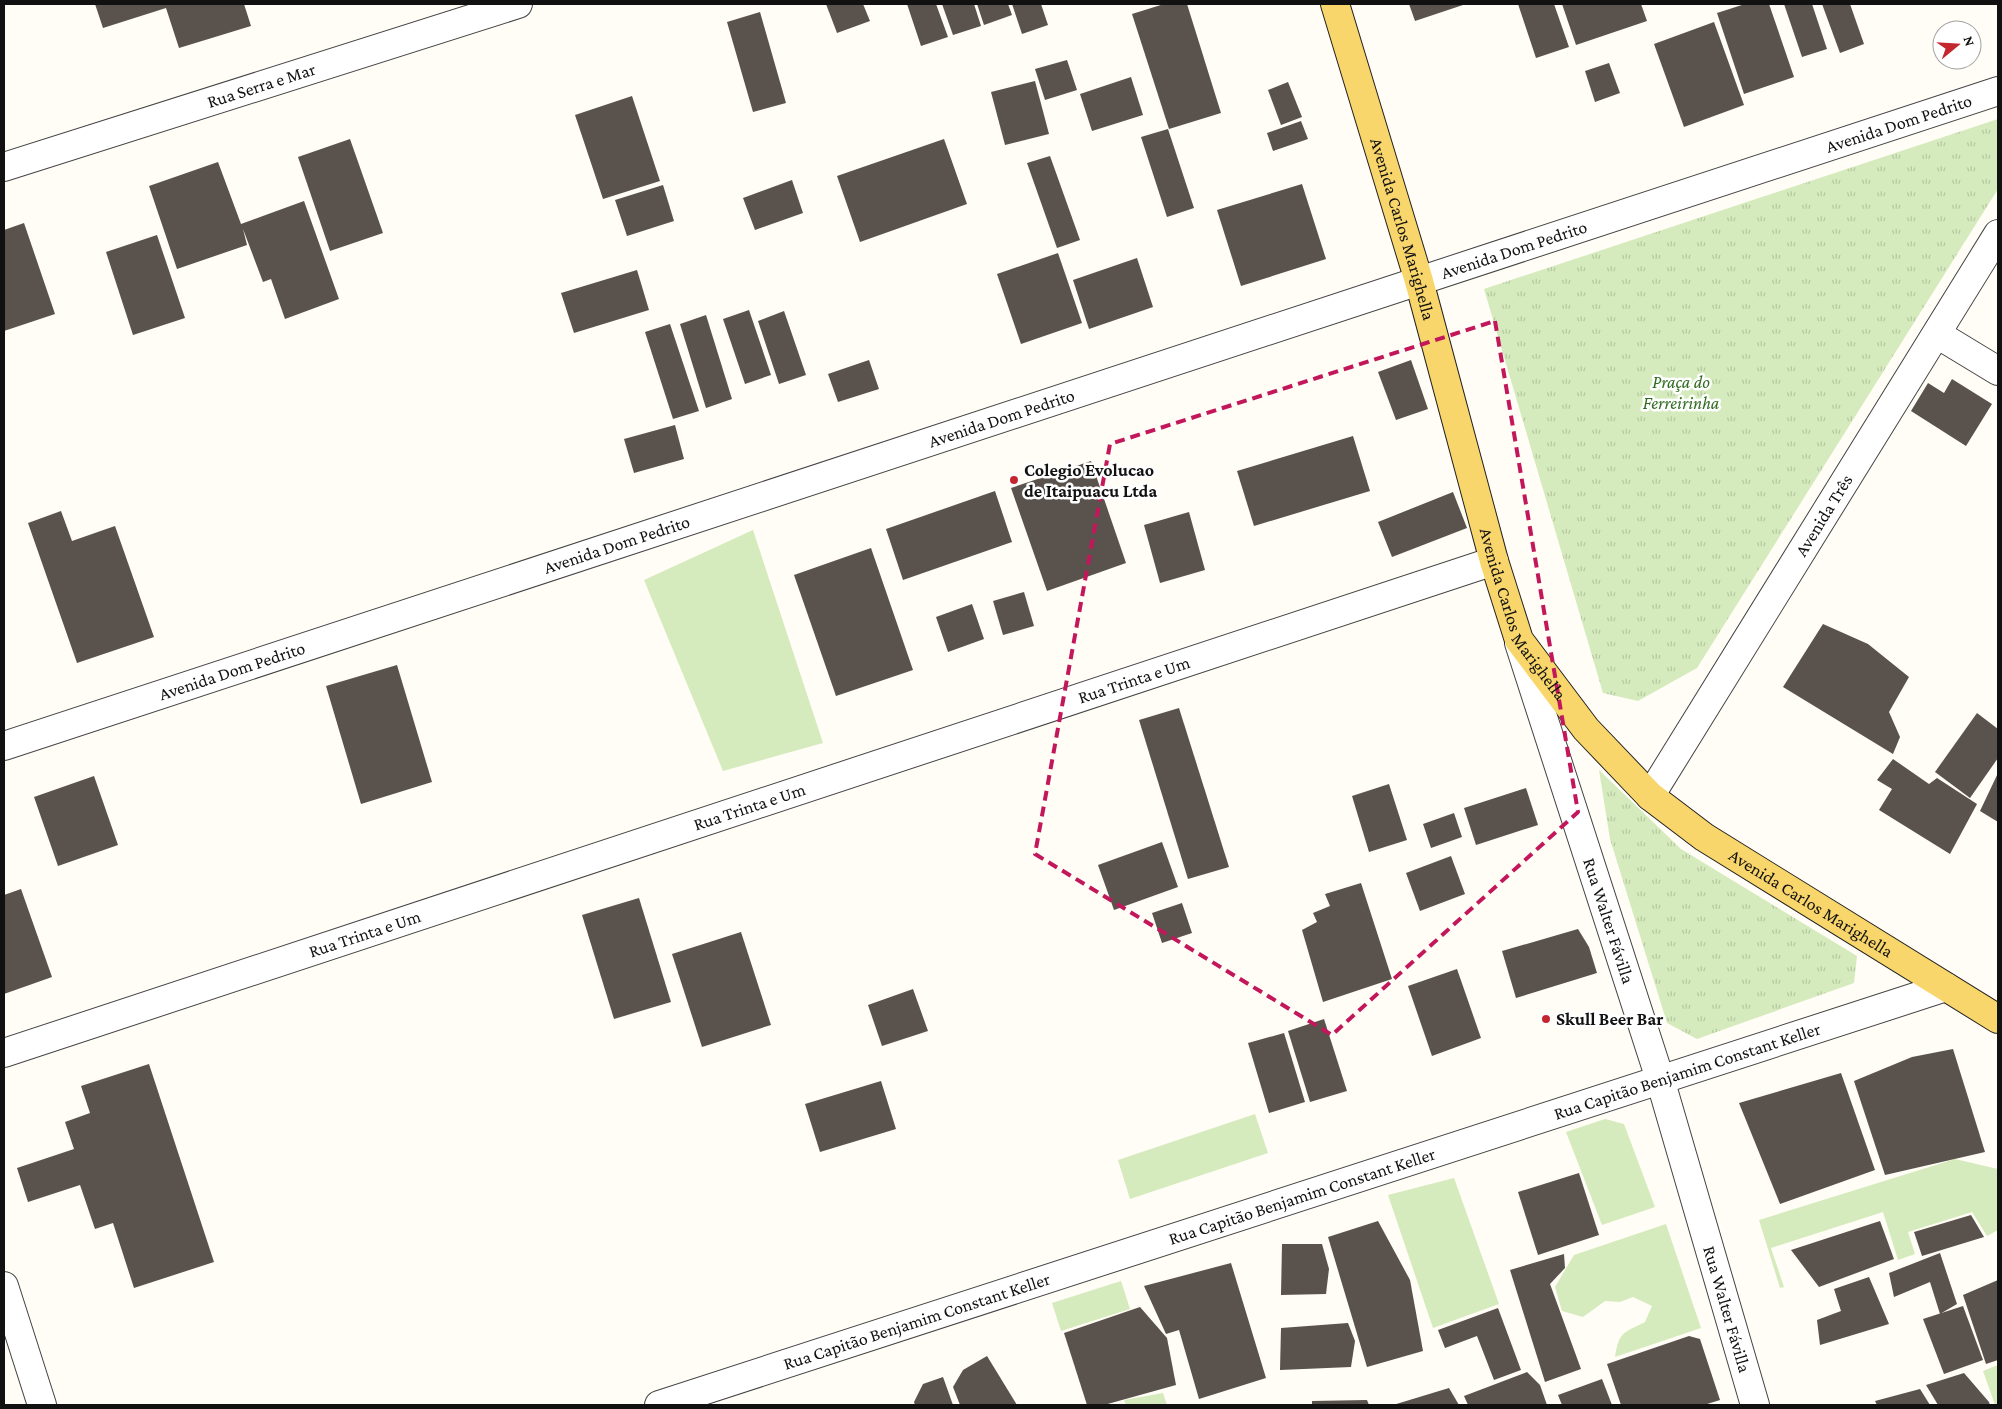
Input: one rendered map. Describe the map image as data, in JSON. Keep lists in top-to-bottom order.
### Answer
{
  "streets": {
    "main road": ["Avenida Carlos Marighella"],
    "street": [
      "Rua Serra e Mar",
      "Avenida Dom Pedrito",
      "Avenida Três",
      "Rua Trinta e Um",
      "Rua Walter Fávilla",
      "Rua Capitão Benjamim Constant Keller"
    ]
  },
  "crossings": [
    ["Avenida Dom Pedrito", "Avenida Carlos Marighella"],
    ["Avenida Carlos Marighella", "Avenida Três"],
    ["Avenida Carlos Marighella", "Rua Trinta e Um"],
    ["Avenida Carlos Marighella", "Rua Walter Fávilla"],
    ["Avenida Carlos Marighella", "Rua Capitão Benjamim Constant Keller"],
    ["Rua Walter Fávilla", "Rua Capitão Benjamim Constant Keller"]
  ],
  "parks": ["Praça do Ferreirinha"],
  "places": ["Colegio Evolucao de Itaipuacu Ltda", "Skull Beer Bar"],
  "north": "right"
}
